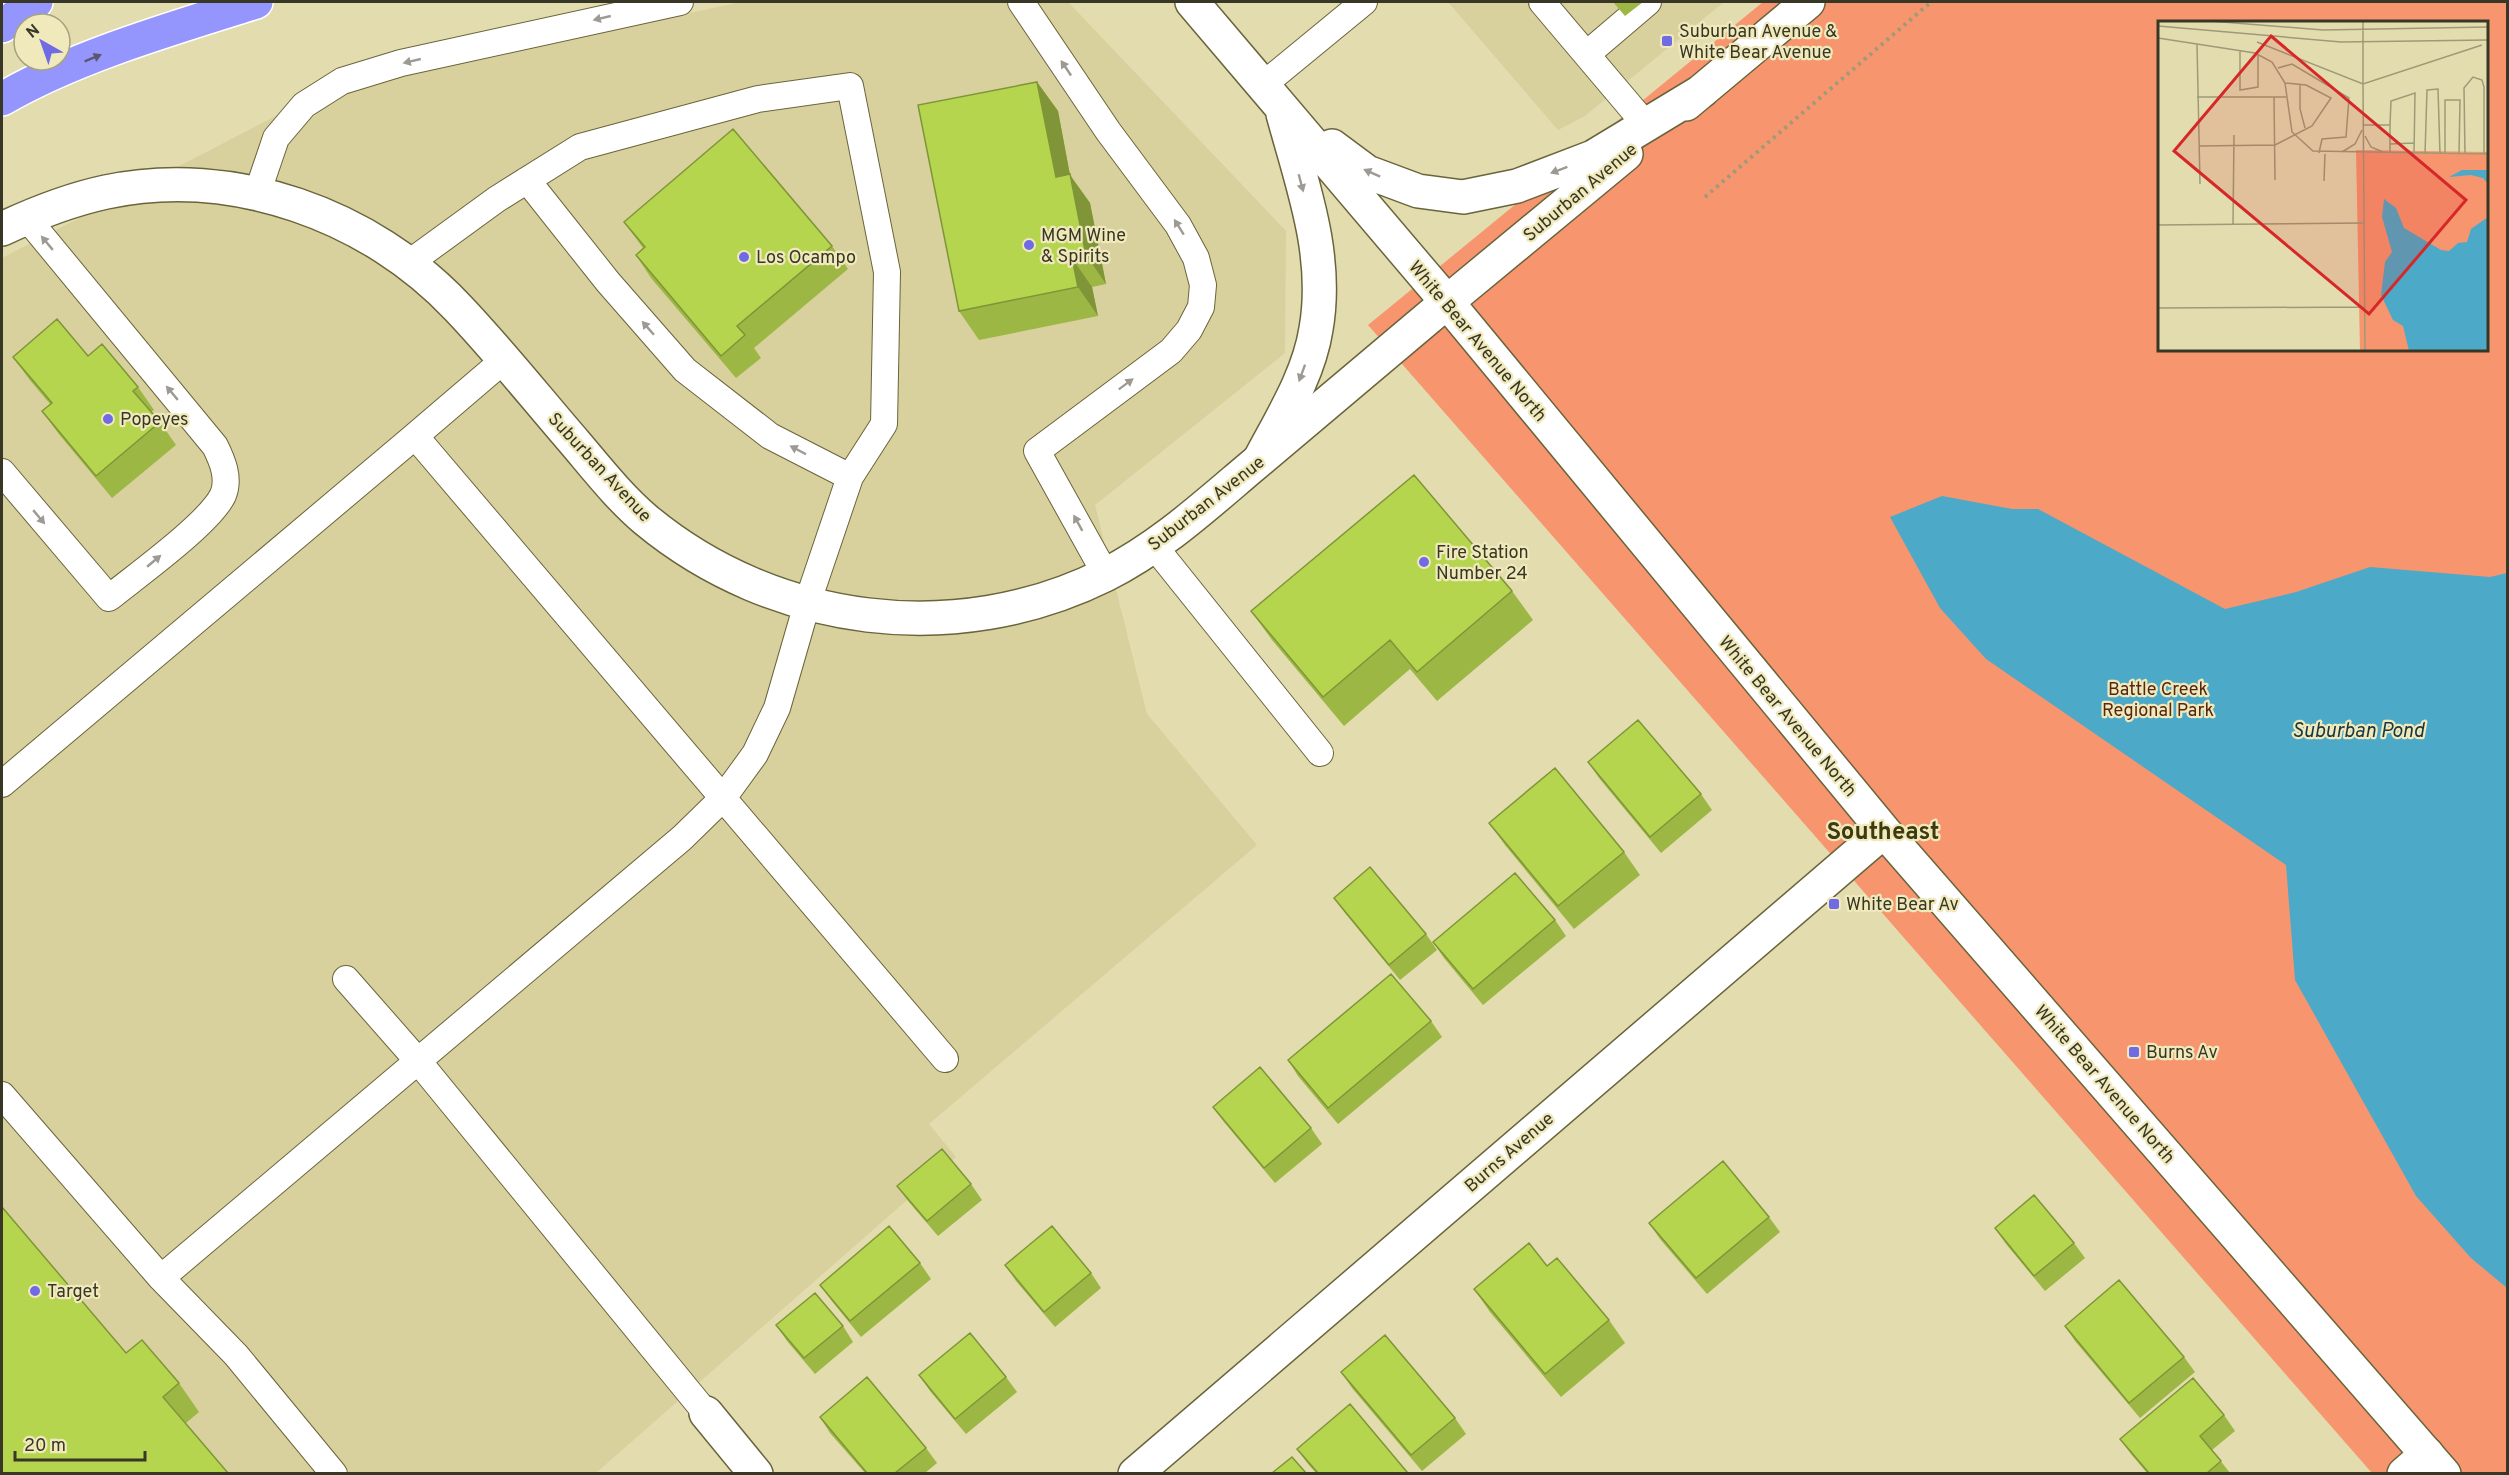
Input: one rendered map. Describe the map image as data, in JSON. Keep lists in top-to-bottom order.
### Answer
{
  "streets": {
    "street": ["Suburban Avenue", "White Bear Avenue North", "Burns Avenue"]
  },
  "crossings": [
    ["Suburban Avenue", "White Bear Avenue North"],
    ["White Bear Avenue North", "Burns Avenue"]
  ],
  "districts": ["Southeast"],
  "water": ["Suburban Pond"],
  "parks": ["Battle Creek Regional Park"],
  "places": {
    "transit": ["Suburban Avenue & White Bear Avenue", "White Bear Av", "Burns Av"],
    "other": [
      "MGM Wine & Spirits",
      "Los Ocampo",
      "Popeyes",
      "Fire Station Number 24",
      "Target"
    ]
  },
  "scale_bar": "20 m",
  "north": "top left"
}
